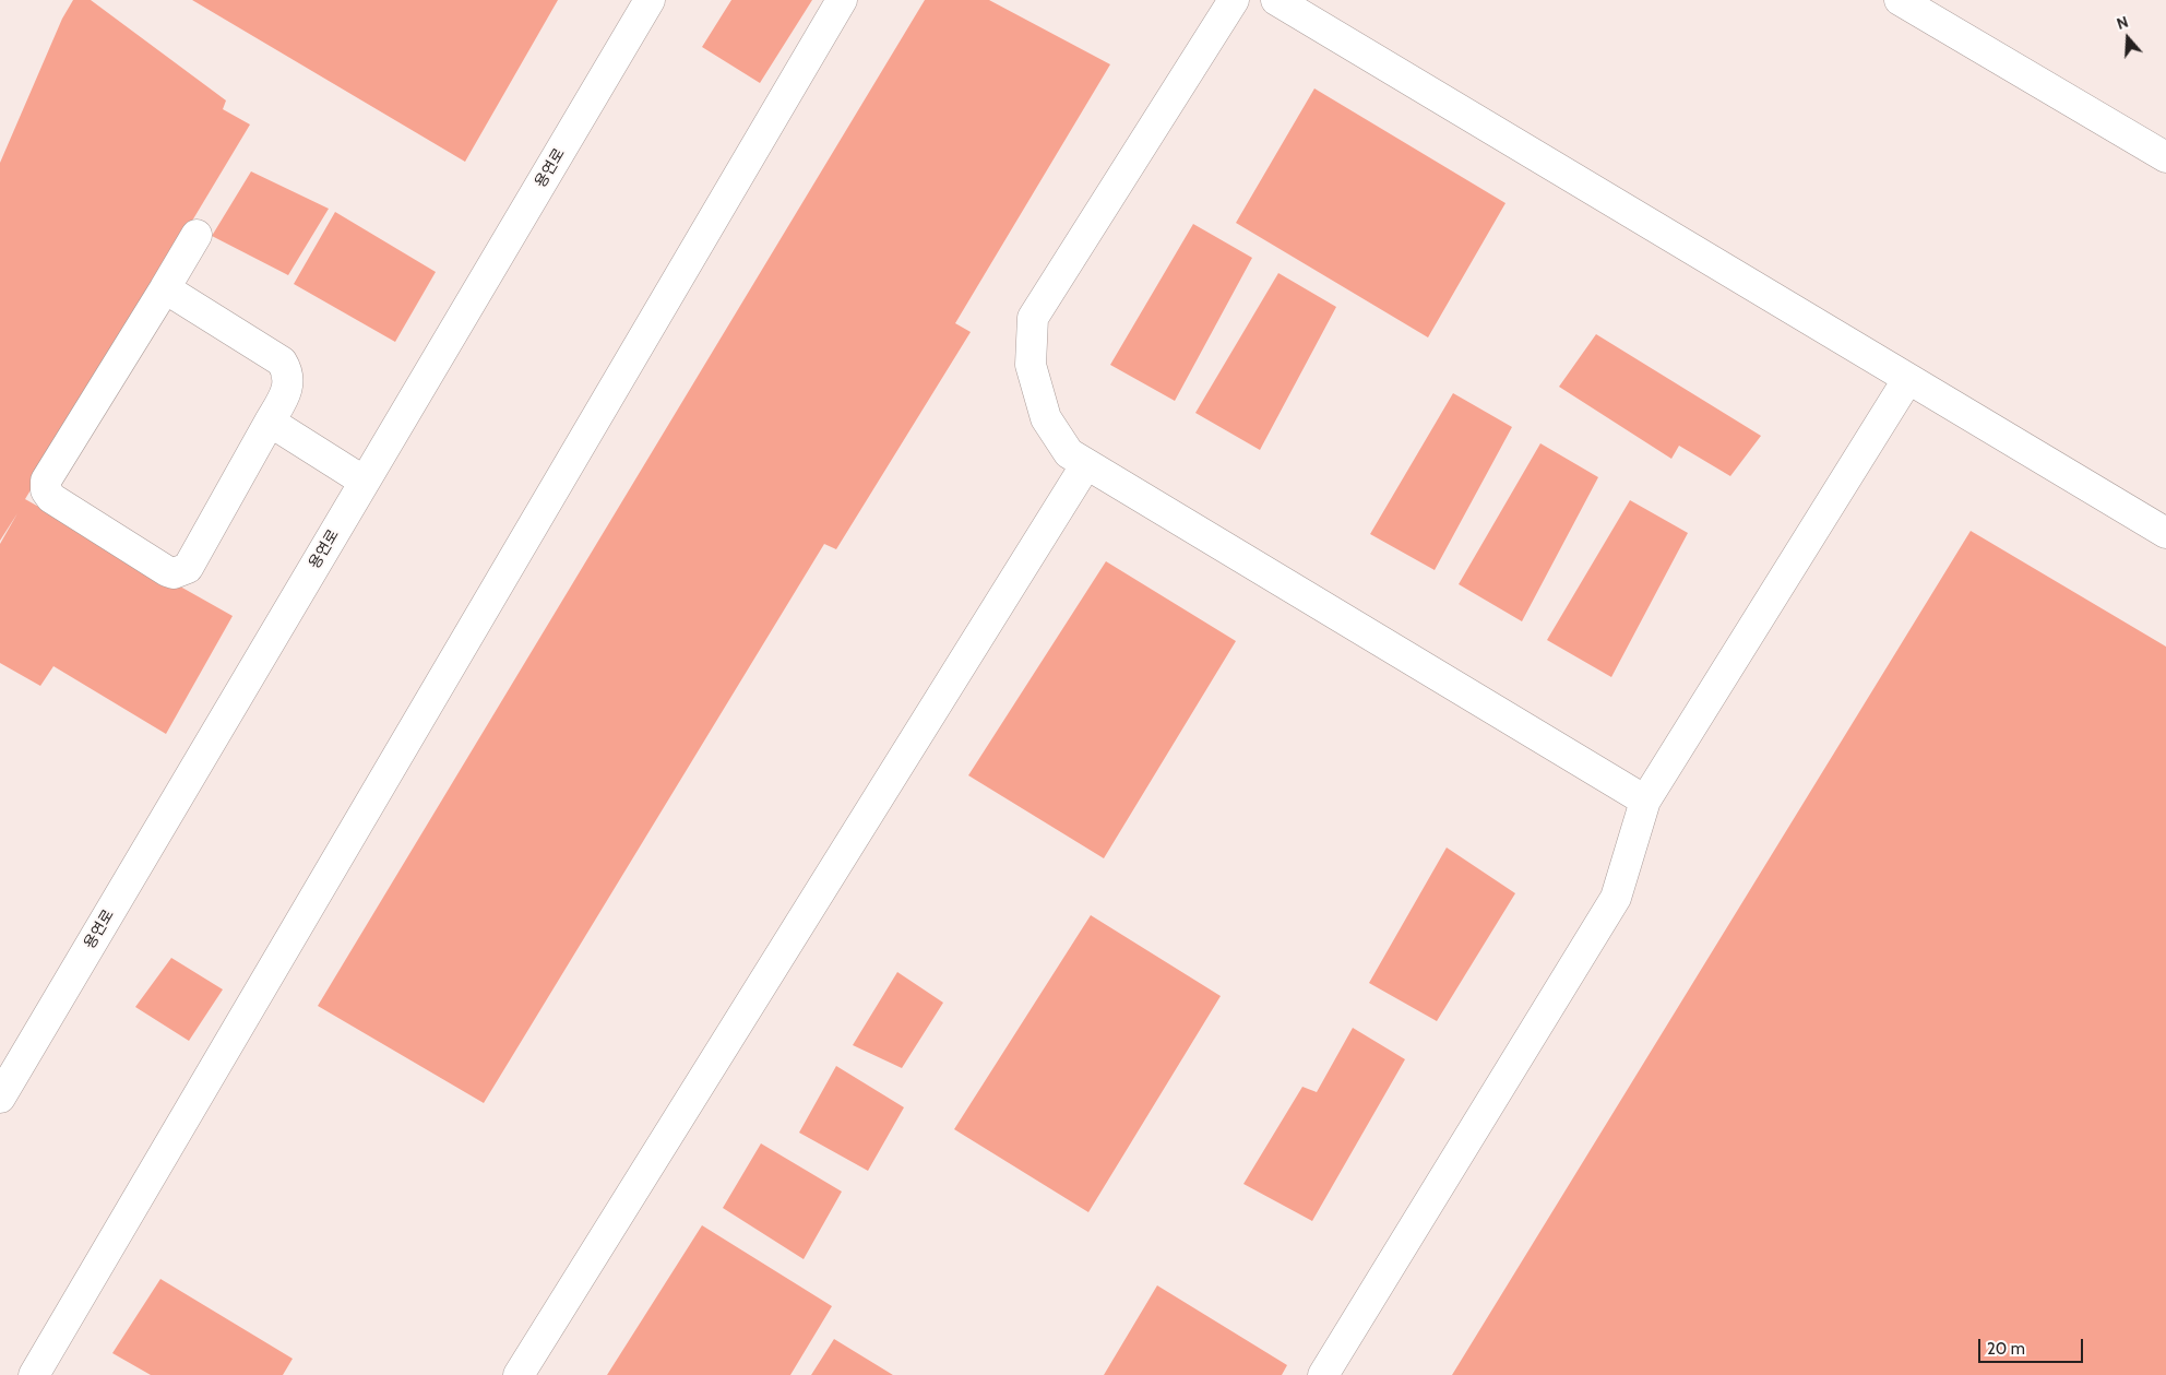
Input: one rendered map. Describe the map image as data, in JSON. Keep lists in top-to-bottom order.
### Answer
{
  "streets": {
    "lane": ["용연로"]
  },
  "scale_bar": "20 m",
  "north": "top"
}
